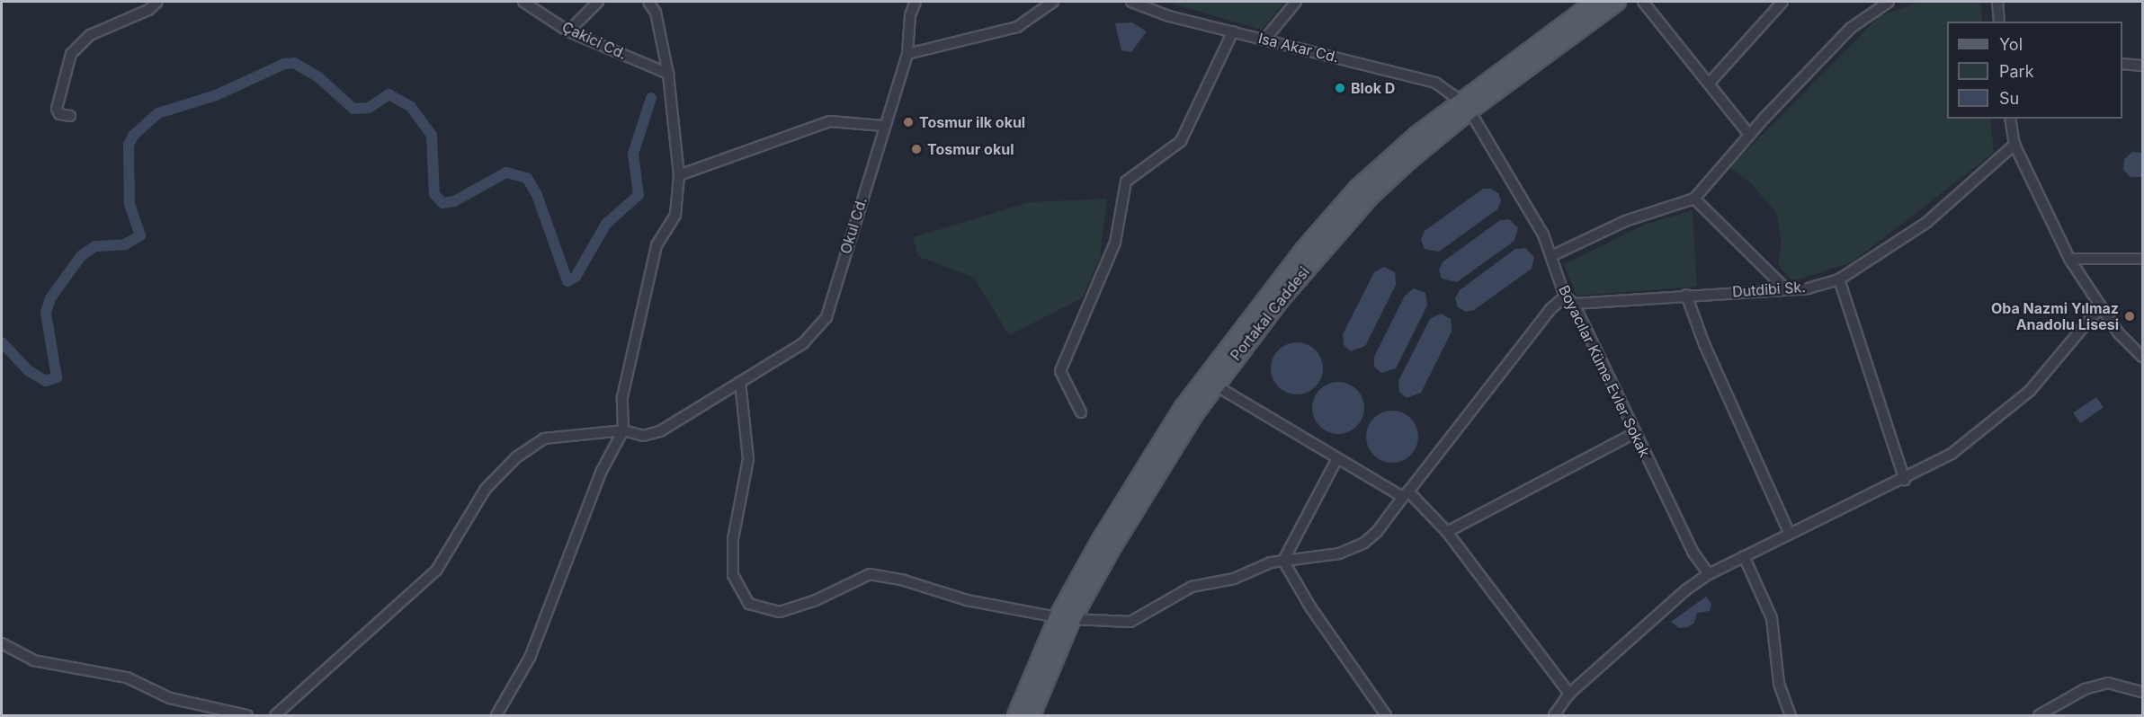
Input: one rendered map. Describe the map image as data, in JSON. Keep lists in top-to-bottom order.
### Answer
{
  "streets": {
    "main road": ["Portakal Caddesi"],
    "street": [
      "Çakici Cd.",
      "Isa Akar Cd.",
      "Okul Cd.",
      "Dutdibi Sk.",
      "Boyacılar Küme Evler Sokak"
    ]
  },
  "crossings": [
    ["Isa Akar Cd.", "Portakal Caddesi"],
    ["Isa Akar Cd.", "Boyacılar Küme Evler Sokak"],
    ["Dutdibi Sk.", "Boyacılar Küme Evler Sokak"],
    ["Portakal Caddesi", "Boyacılar Küme Evler Sokak"]
  ],
  "places": [
    "Blok D",
    "Tosmur ilk okul",
    "Tosmur okul",
    "Oba Nazmi Yılmaz Anadolu Lisesi"
  ],
  "legend": ["Yol", "Park", "Su"]
}
